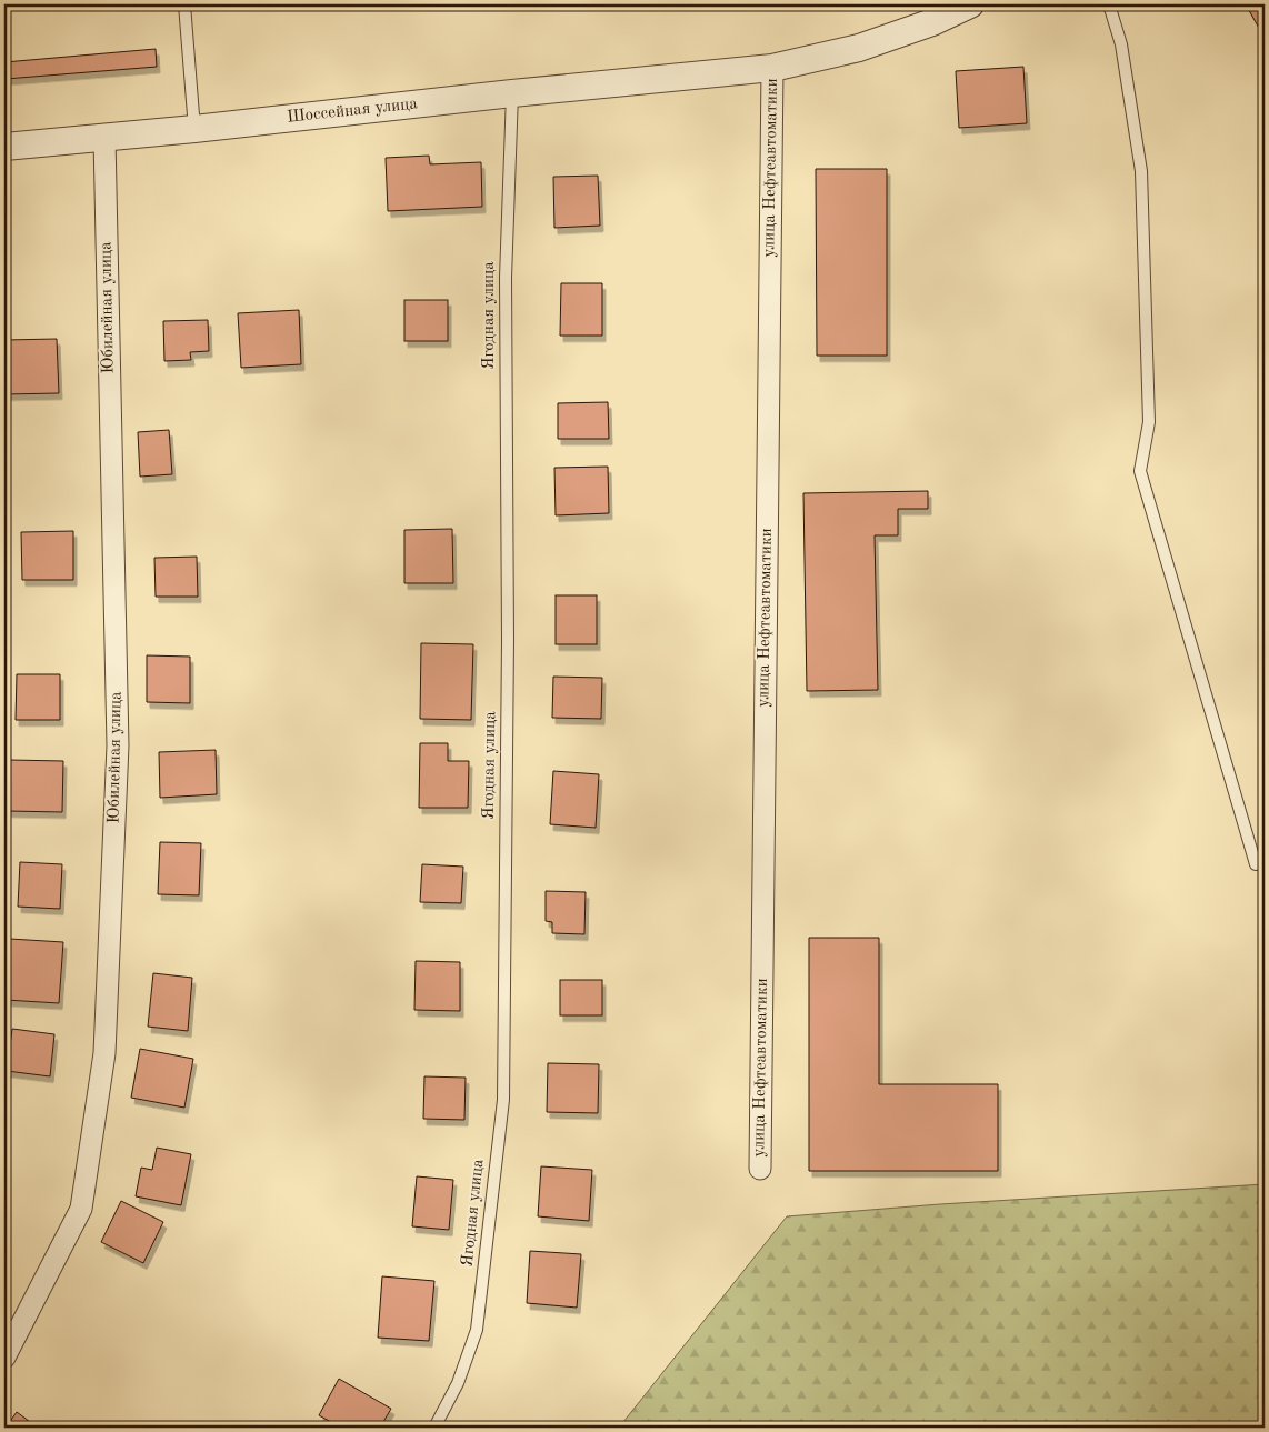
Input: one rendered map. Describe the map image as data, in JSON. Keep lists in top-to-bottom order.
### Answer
{
  "streets": {
    "street": ["Шоссейная улица", "улица Нефтеавтоматики", "Юбилейная улица"],
    "lane": ["Ягодная улица"]
  },
  "crossings": [
    ["Шоссейная улица", "улица Нефтеавтоматики"],
    ["Шоссейная улица", "Юбилейная улица"],
    ["Шоссейная улица", "Ягодная улица"]
  ]
}
